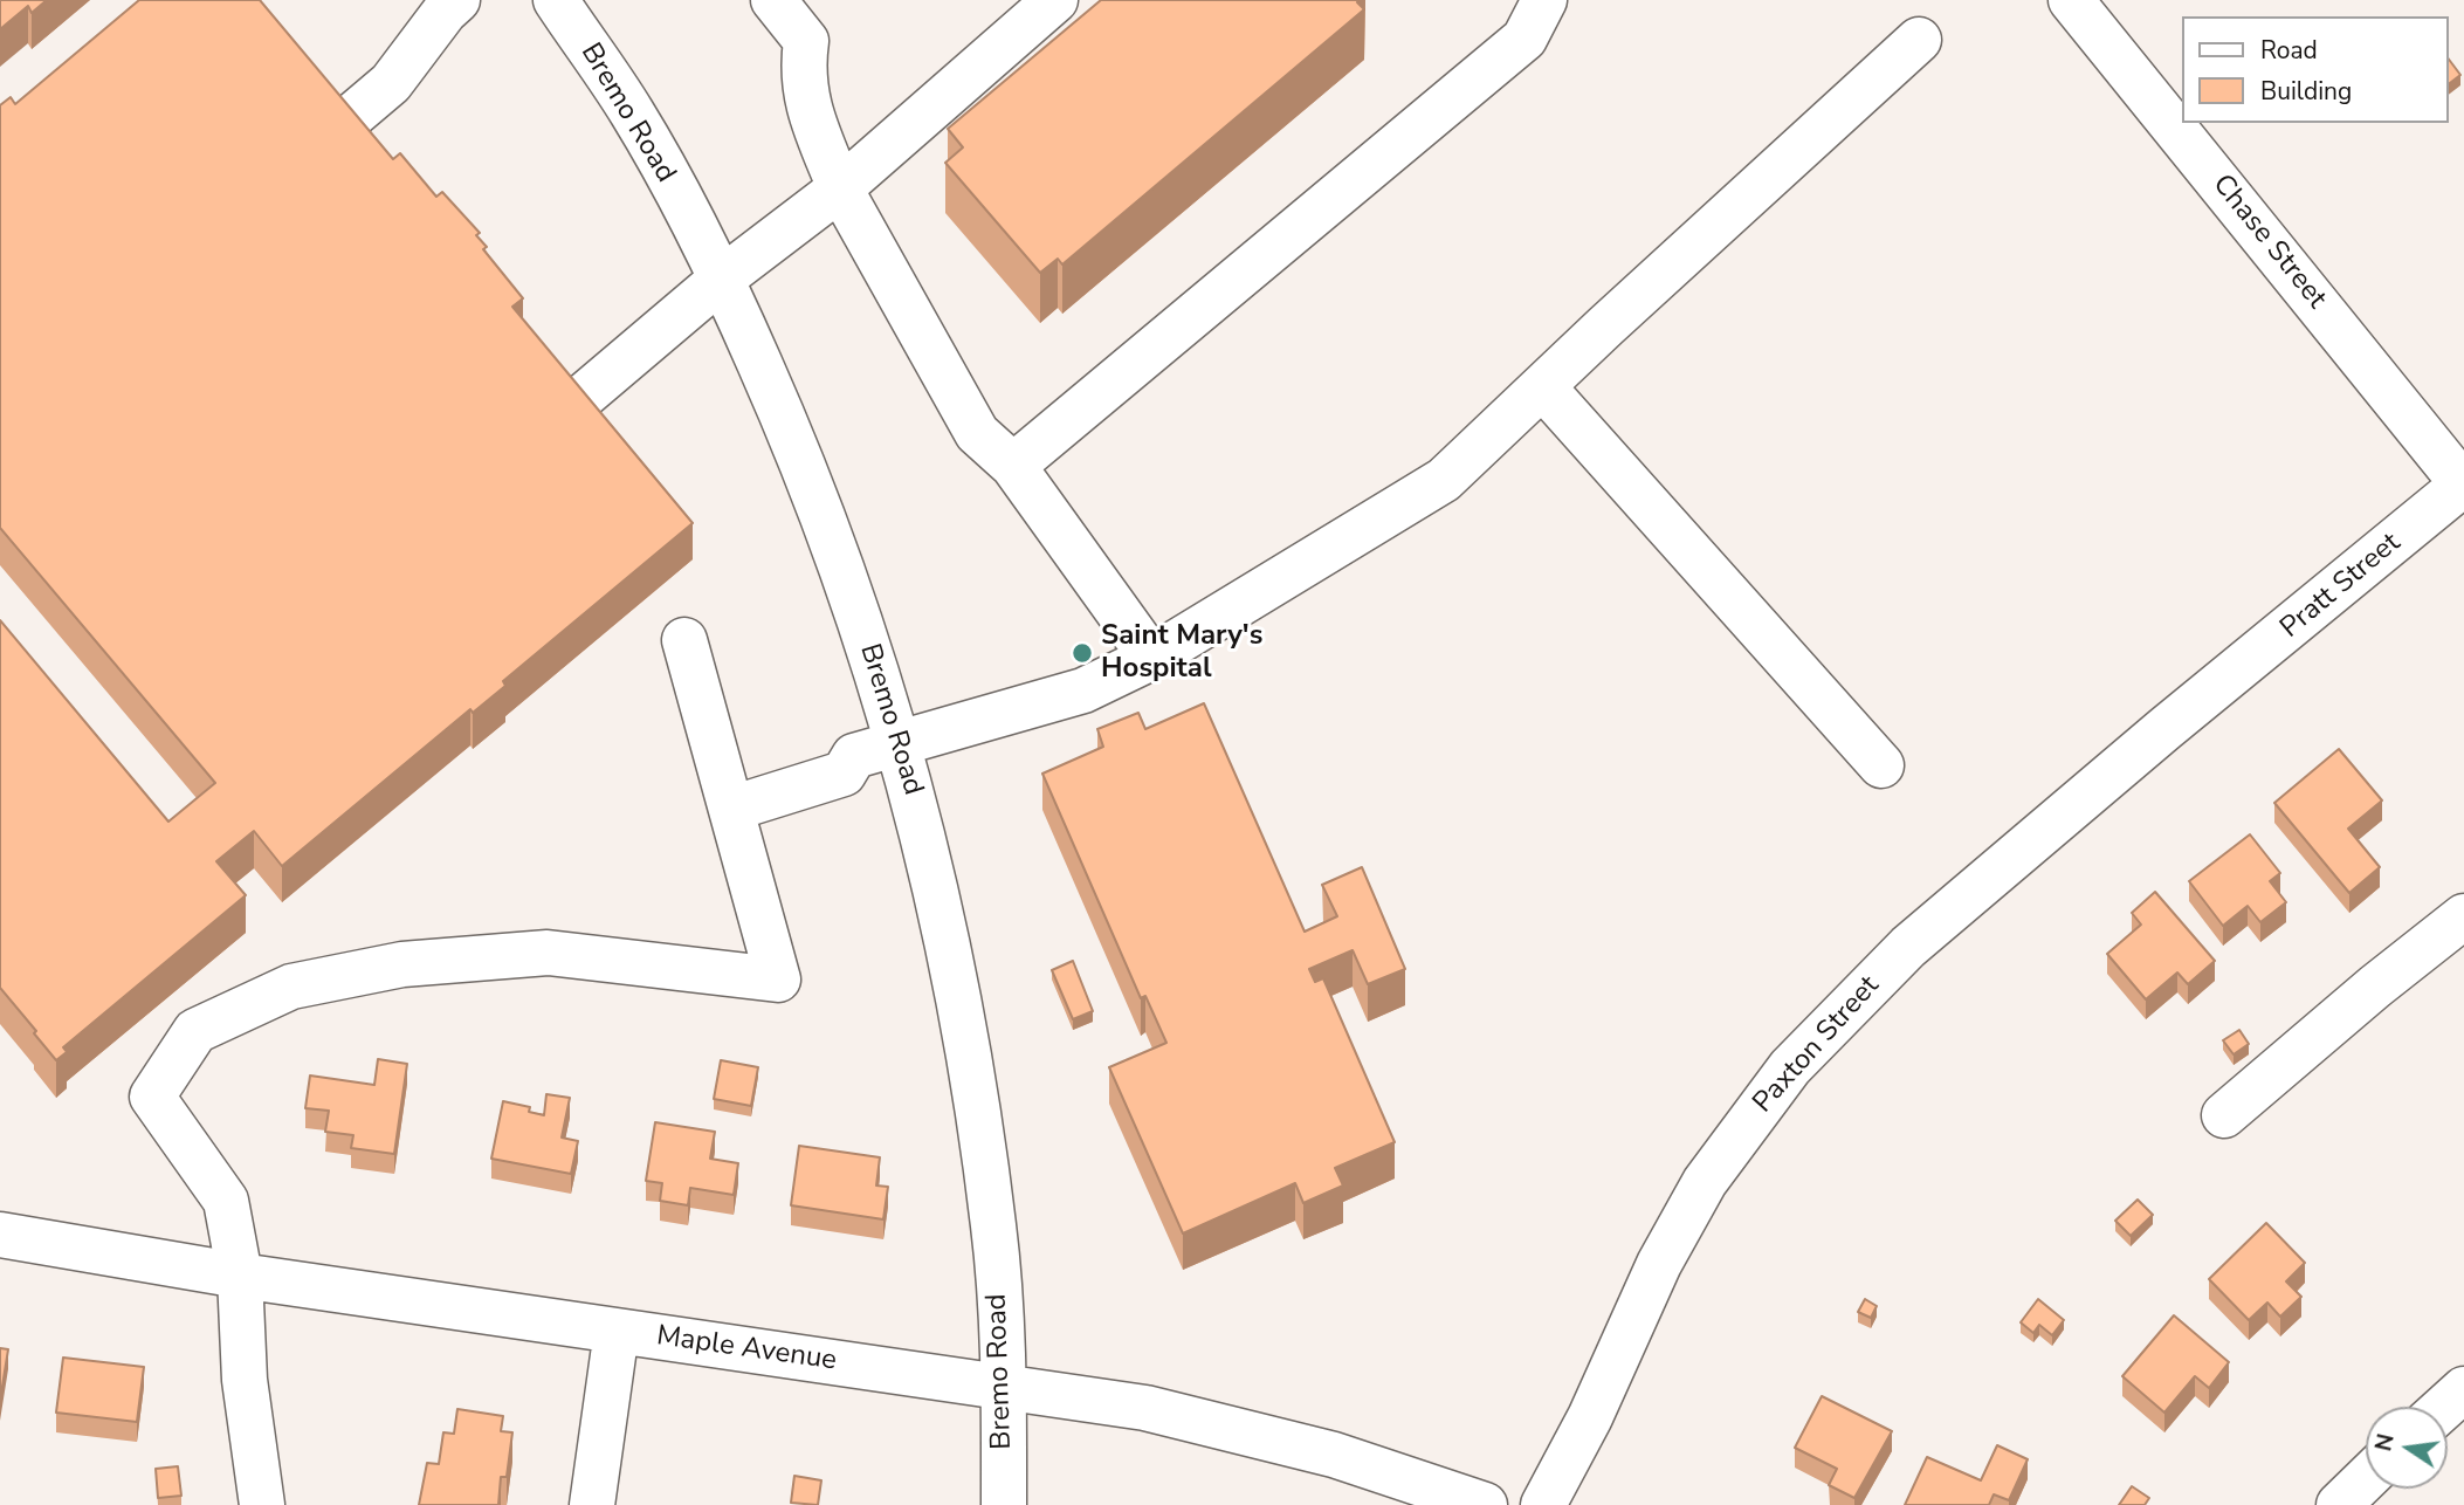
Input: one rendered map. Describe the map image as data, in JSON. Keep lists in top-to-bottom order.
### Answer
{
  "streets": {
    "street": [
      "Bremo Road",
      "Chase Street",
      "Pratt Street",
      "Paxton Street",
      "Maple Avenue"
    ]
  },
  "crossings": [
    ["Bremo Road", "Maple Avenue"],
    ["Chase Street", "Pratt Street"],
    ["Pratt Street", "Paxton Street"]
  ],
  "places": ["Saint Mary's Hospital"],
  "legend": ["Road", "Building"],
  "north": "left"
}
